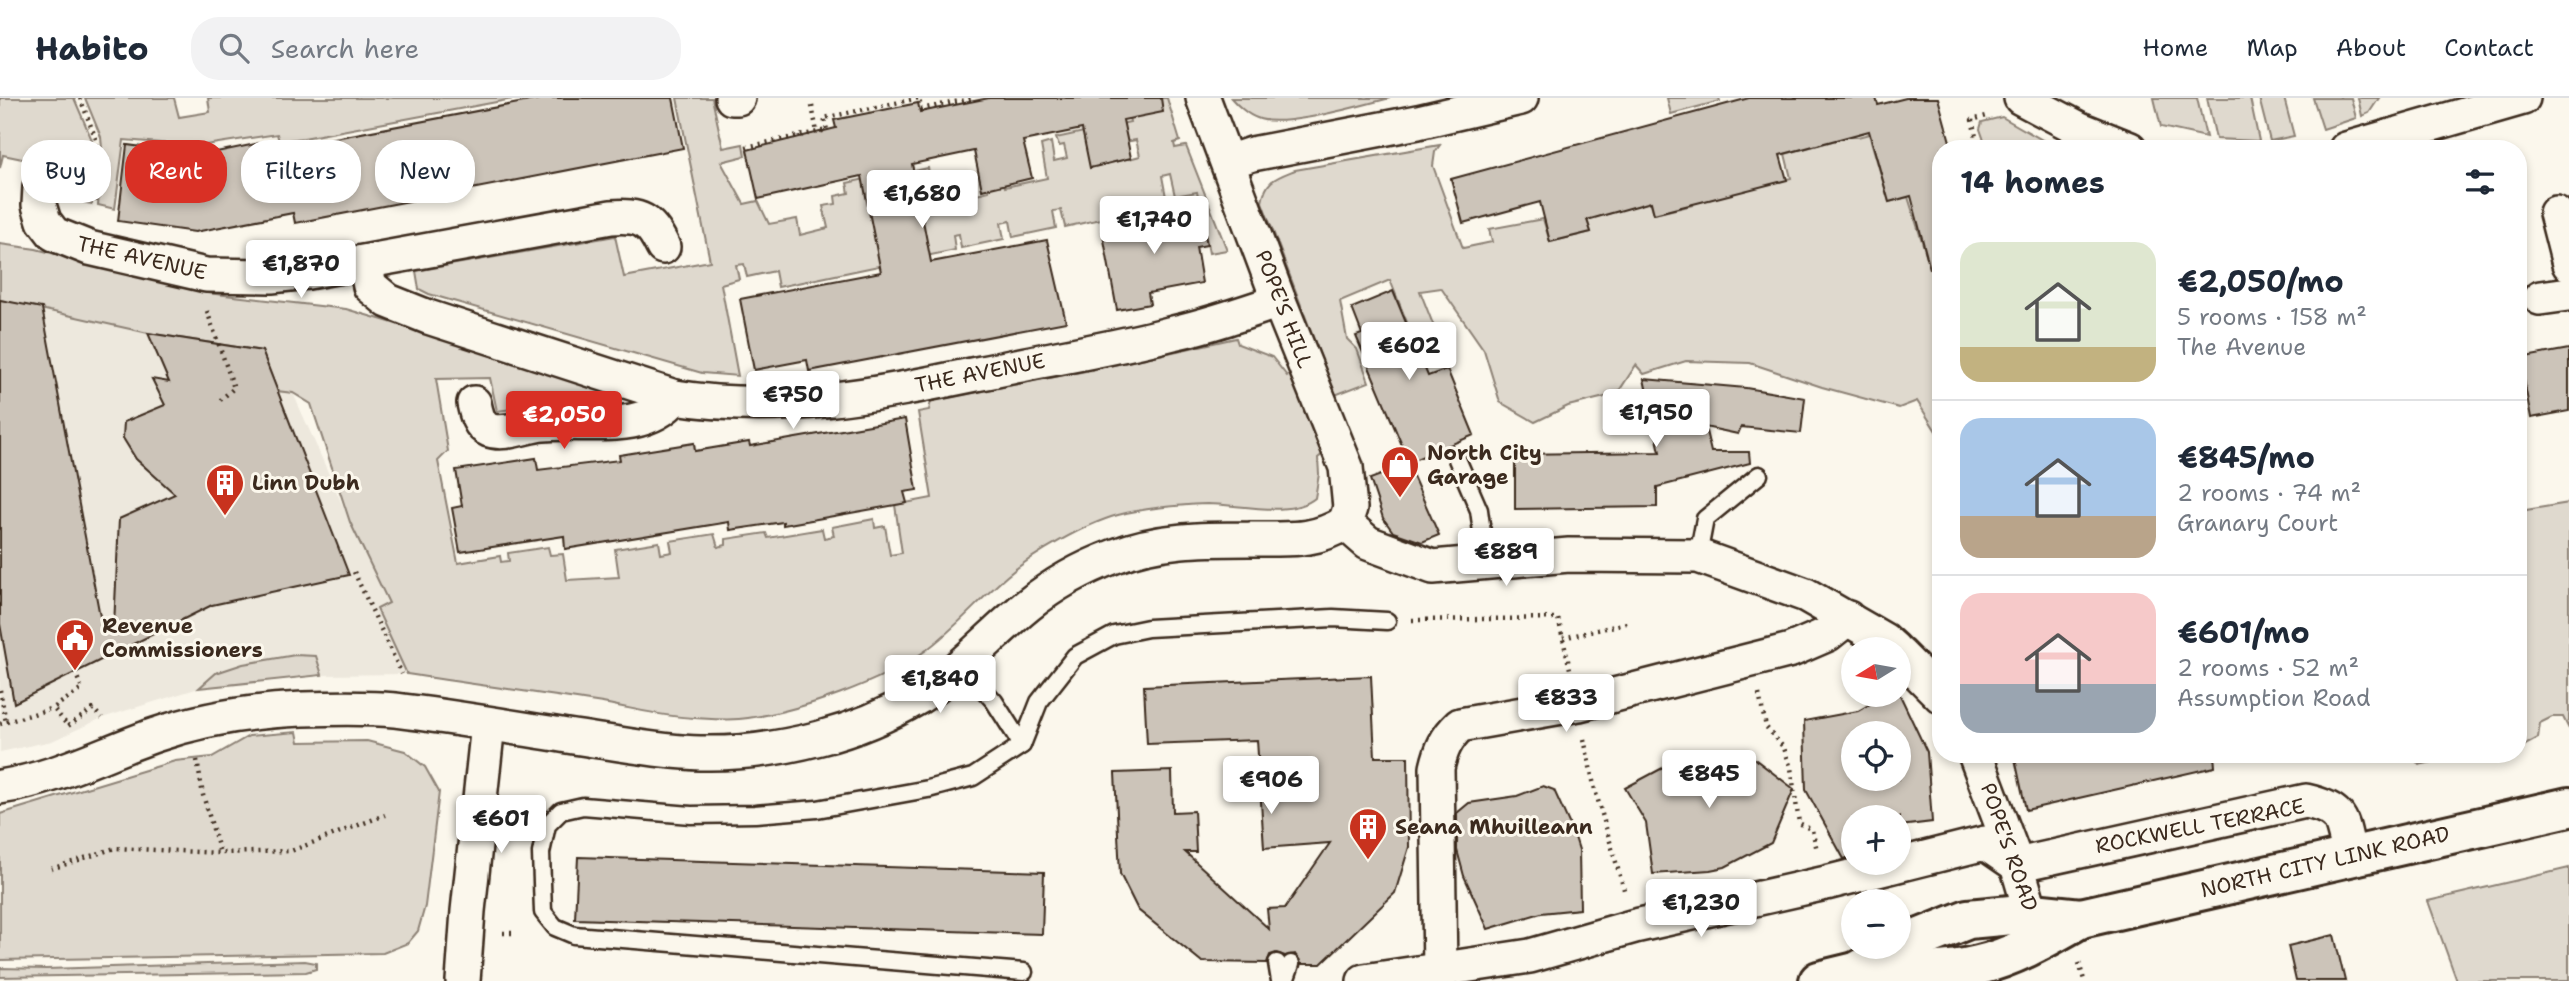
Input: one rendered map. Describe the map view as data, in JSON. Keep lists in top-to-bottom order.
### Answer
{
  "streets": {
    "highway": ["NORTH CITY LINK ROAD"],
    "street": [
      "THE AVENUE",
      "POPE'S HILL",
      "ROCKWELL TERRACE",
      "POPE'S ROAD"
    ]
  },
  "crossings": [
    ["THE AVENUE", "POPE'S HILL"],
    ["ROCKWELL TERRACE", "POPE'S ROAD"],
    ["ROCKWELL TERRACE", "NORTH CITY LINK ROAD"],
    ["POPE'S ROAD", "NORTH CITY LINK ROAD"]
  ],
  "places": {
    "shop": ["North City Garage"],
    "building": ["Linn Dubh", "Seana Mhuilleann"],
    "public building": ["Revenue Commissioners"]
  },
  "north": "left",
  "page": {
    "header": "Habito",
    "search": "Search here",
    "nav": [
      "Home",
      "Map",
      "About",
      "Contact"
    ],
    "chip": [
      "Buy",
      "Rent",
      "Filters",
      "New"
    ],
    "heading": "14 homes",
    "price": [
      "€1,680",
      "€1,740",
      "€1,870",
      "€602",
      "€750",
      "€1,950",
      "€2,050",
      "€889",
      "€1,840",
      "€833",
      "€845",
      "€906",
      "€601",
      "€1,230"
    ],
    "list": [
      {
        "name": "€2,050/mo",
        "note": "5 rooms · 158 m² · The Avenue"
      },
      {
        "name": "€845/mo",
        "note": "2 rooms · 74 m² · Granary Court"
      },
      {
        "name": "€601/mo",
        "note": "2 rooms · 52 m² · Assumption Road"
      }
    ],
    "map_buttons": ["+", "−"]
  }
}
